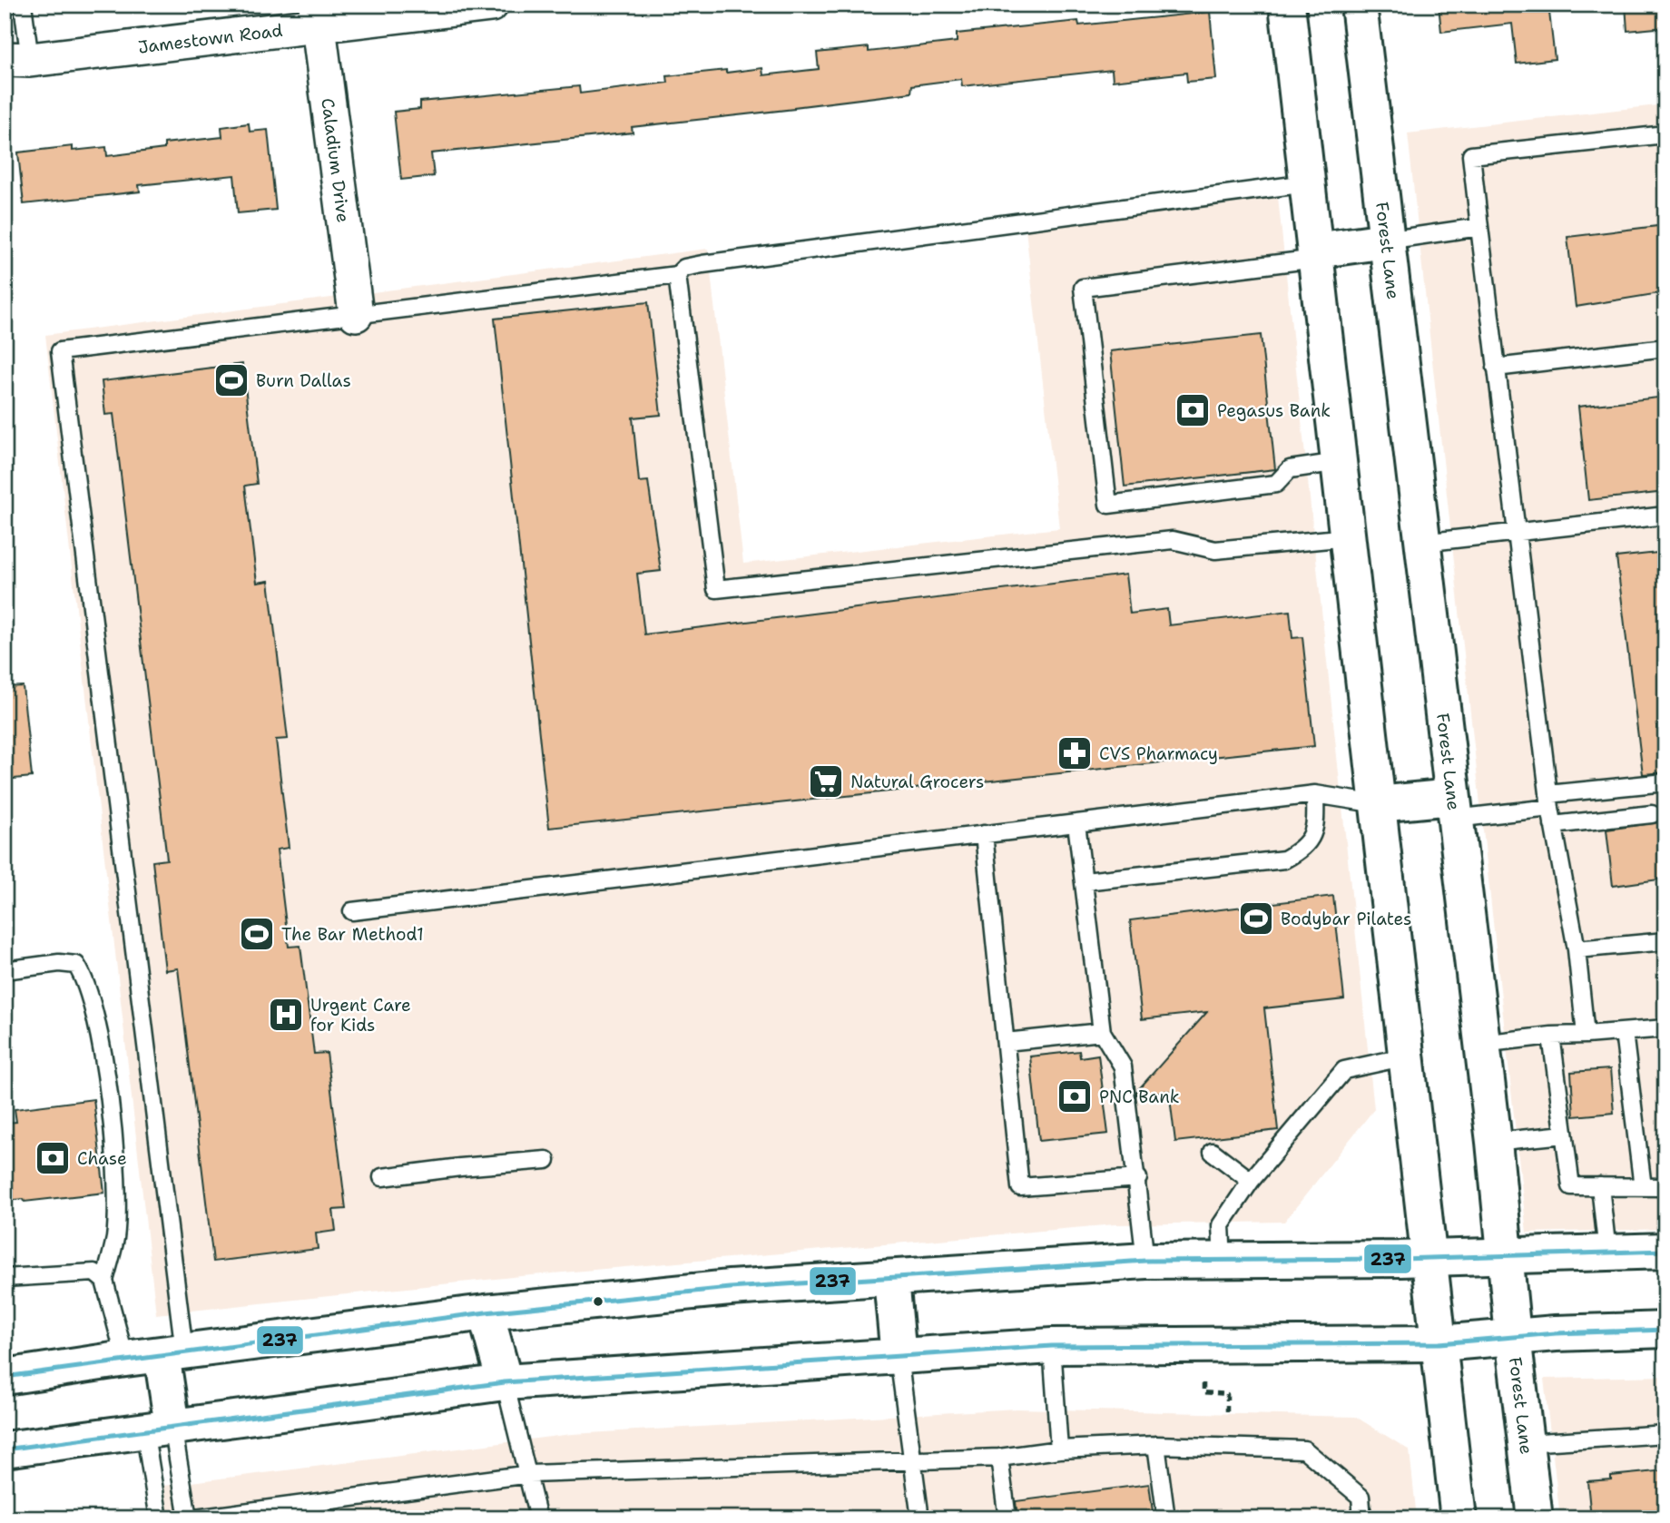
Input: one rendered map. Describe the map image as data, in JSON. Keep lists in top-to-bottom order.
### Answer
{
  "streets": {
    "main road": ["Forest Lane"],
    "street": ["Jamestown Road", "Caladium Drive"]
  },
  "crossings": [
    ["Jamestown Road", "Caladium Drive"]
  ],
  "places": {
    "sports": ["Burn Dallas", "Bodybar Pilates", "The Bar Method1"],
    "bank": ["Pegasus Bank", "PNC Bank", "Chase"],
    "pharmacy": ["CVS Pharmacy"],
    "supermarket": ["Natural Grocers"],
    "hospital": ["Urgent Care for Kids"]
  },
  "lines": ["transit line 237"]
}
